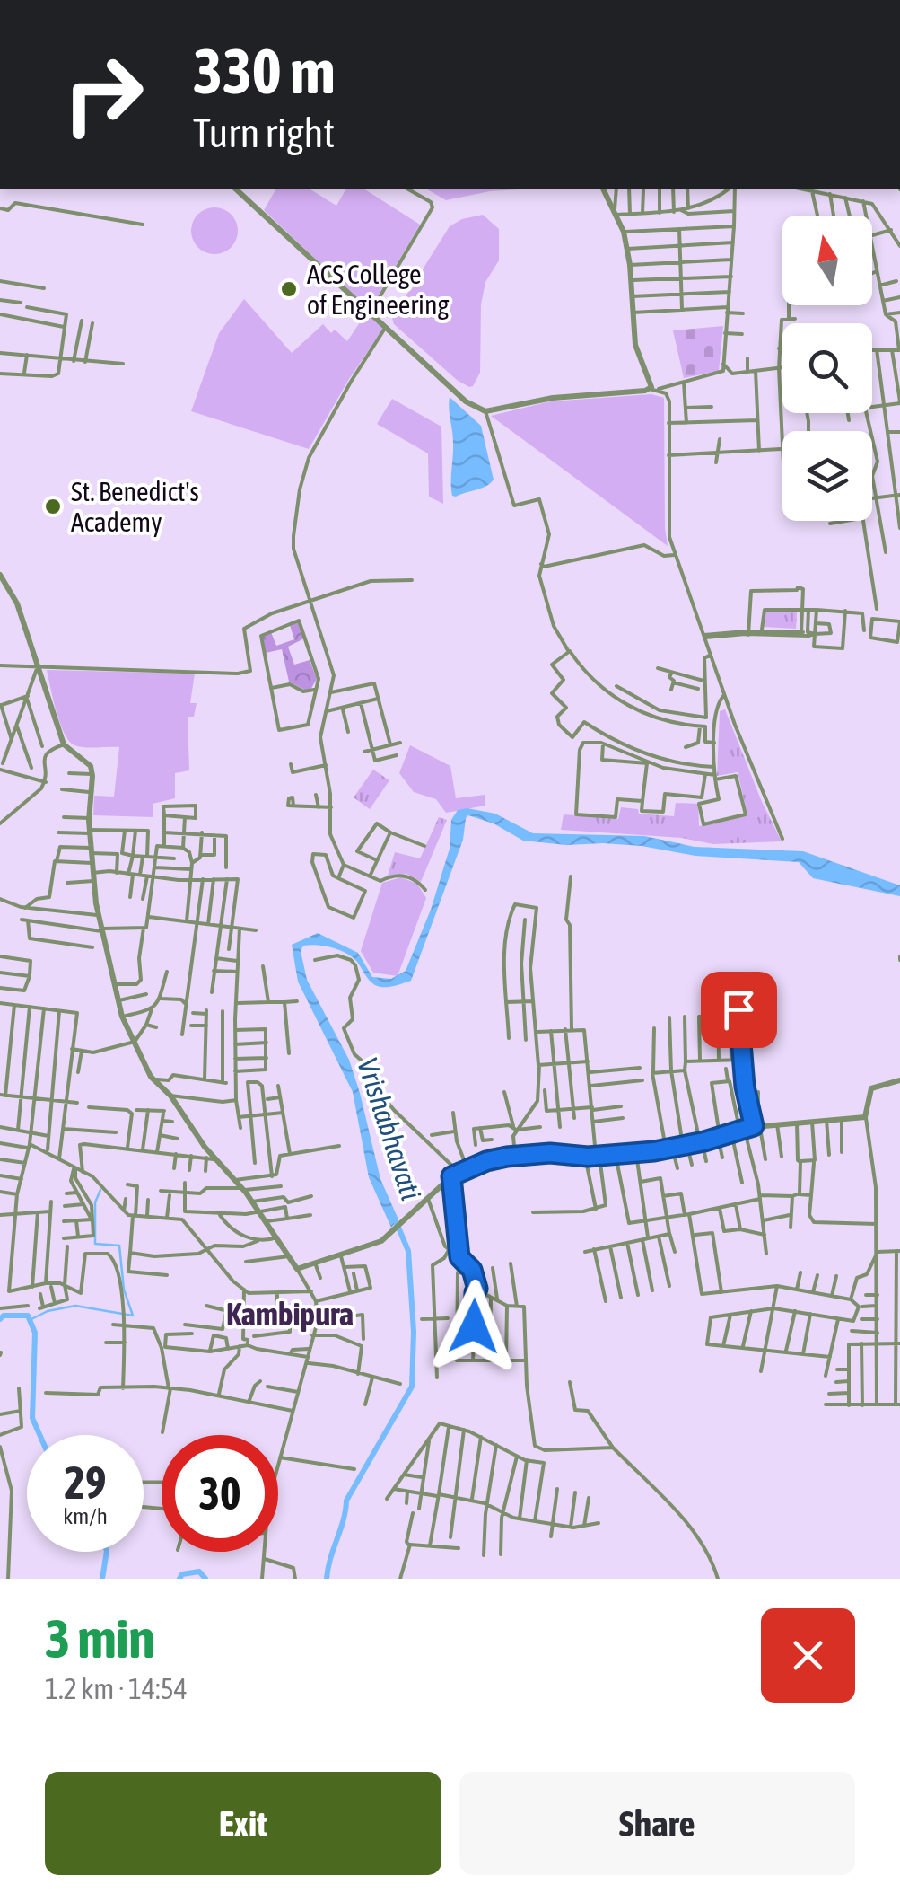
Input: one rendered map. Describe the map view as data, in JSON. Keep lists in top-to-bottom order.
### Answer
{
  "districts": ["Kambipura"],
  "water": ["Vrishabhavati"],
  "places": ["ACS College of Engineering", "St. Benedict's Academy"],
  "north": "top",
  "page": {
    "turn": ["330 m", "Turn right"],
    "speed": "29 km/h",
    "limit": "30",
    "heading": ["3 min", "1.2 km · 14:54"],
    "buttons": ["Exit", "Share"]
  }
}
